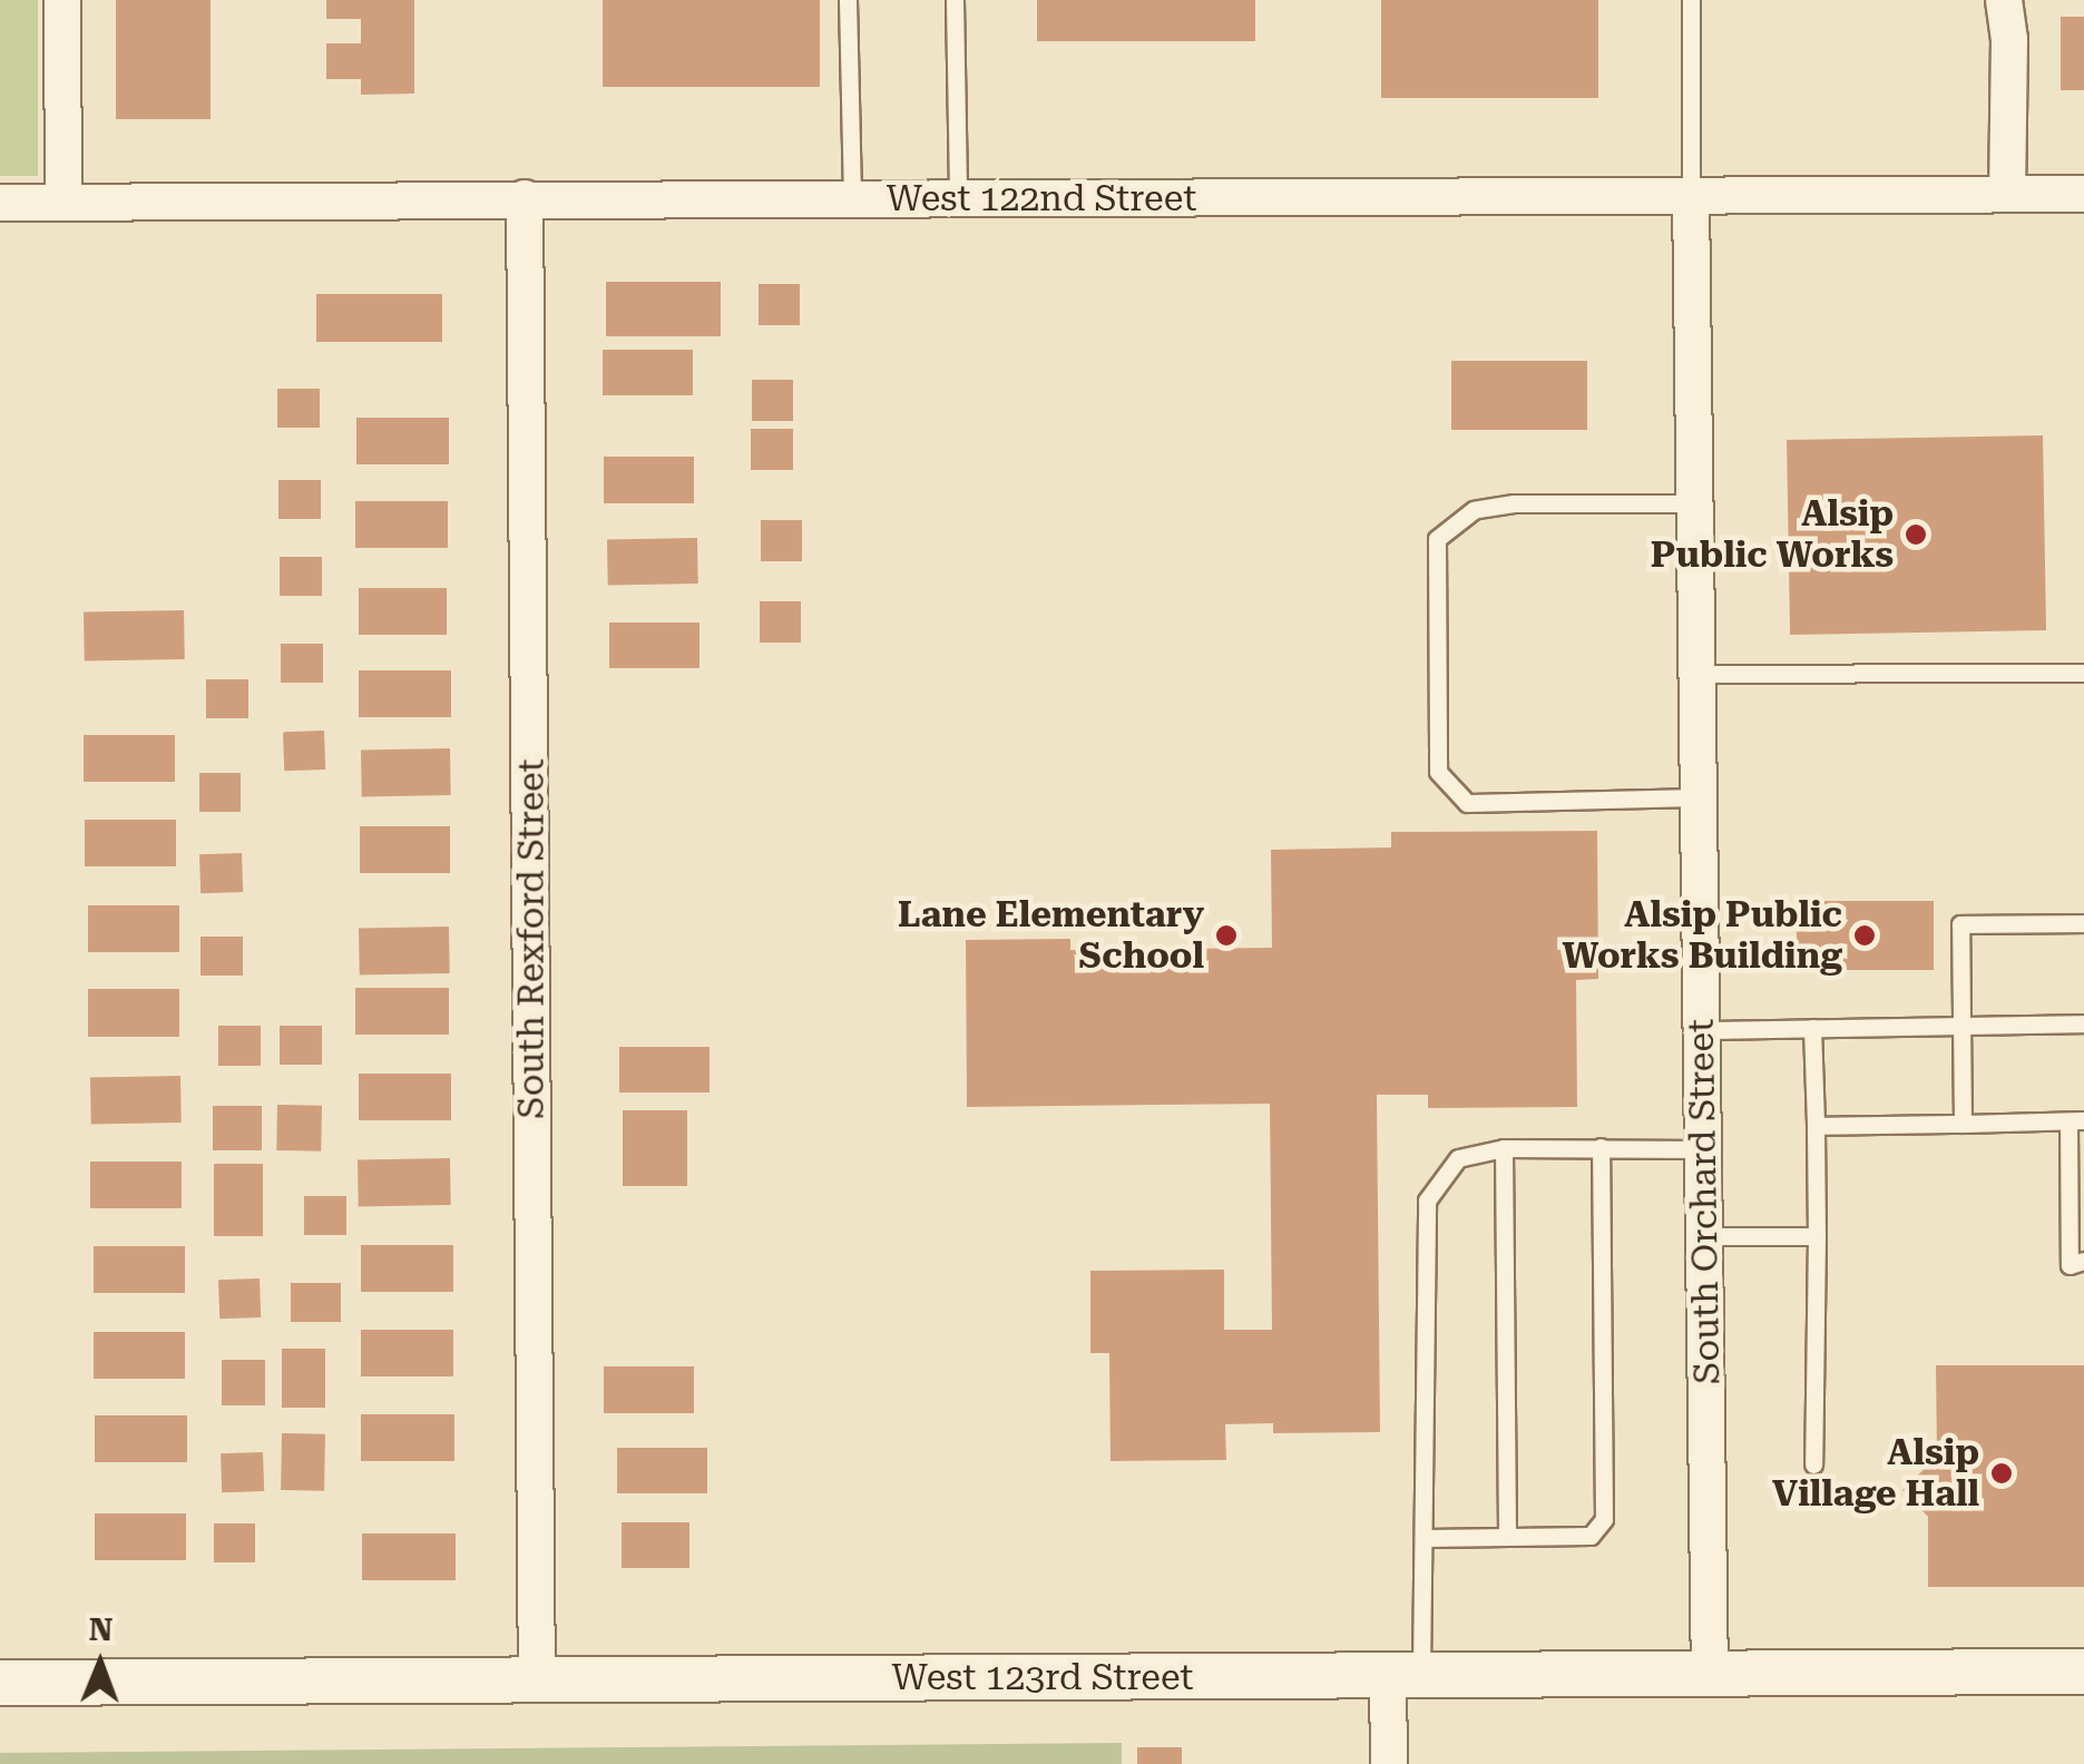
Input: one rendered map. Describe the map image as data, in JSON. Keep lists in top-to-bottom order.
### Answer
{
  "streets": {
    "street": [
      "West 122nd Street",
      "South Rexford Street",
      "South Orchard Street",
      "West 123rd Street"
    ]
  },
  "crossings": [
    ["West 122nd Street", "South Rexford Street"],
    ["West 122nd Street", "South Orchard Street"],
    ["South Rexford Street", "West 123rd Street"],
    ["South Orchard Street", "West 123rd Street"]
  ],
  "places": [
    "Alsip Public Works",
    "Lane Elementary School",
    "Alsip Public Works Building",
    "Alsip Village Hall"
  ],
  "north": "top"
}
